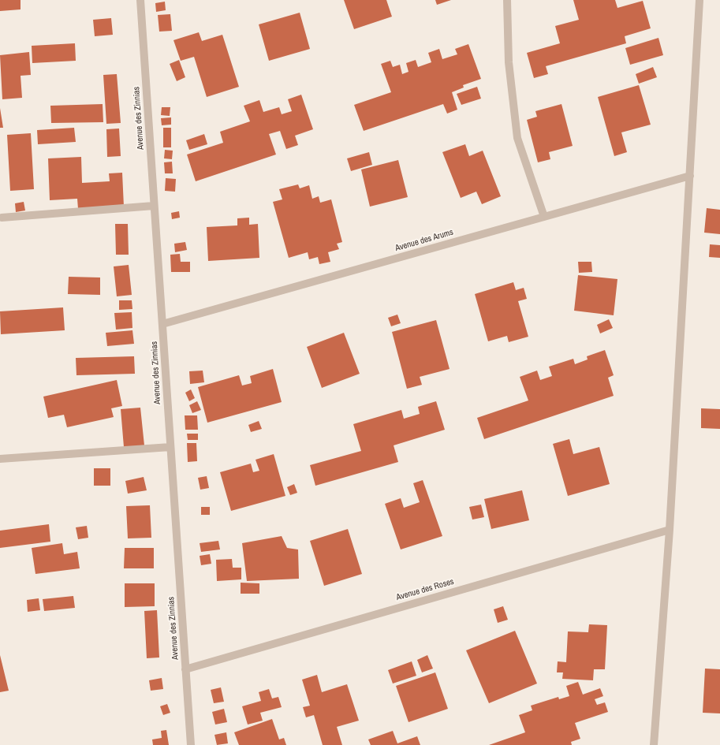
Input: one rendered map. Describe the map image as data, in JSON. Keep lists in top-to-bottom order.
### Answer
{
  "streets": {
    "street": ["Avenue des Zinnias", "Avenue des Arums", "Avenue des Roses"]
  },
  "crossings": [
    ["Avenue des Zinnias", "Avenue des Arums"],
    ["Avenue des Zinnias", "Avenue des Roses"]
  ]
}
